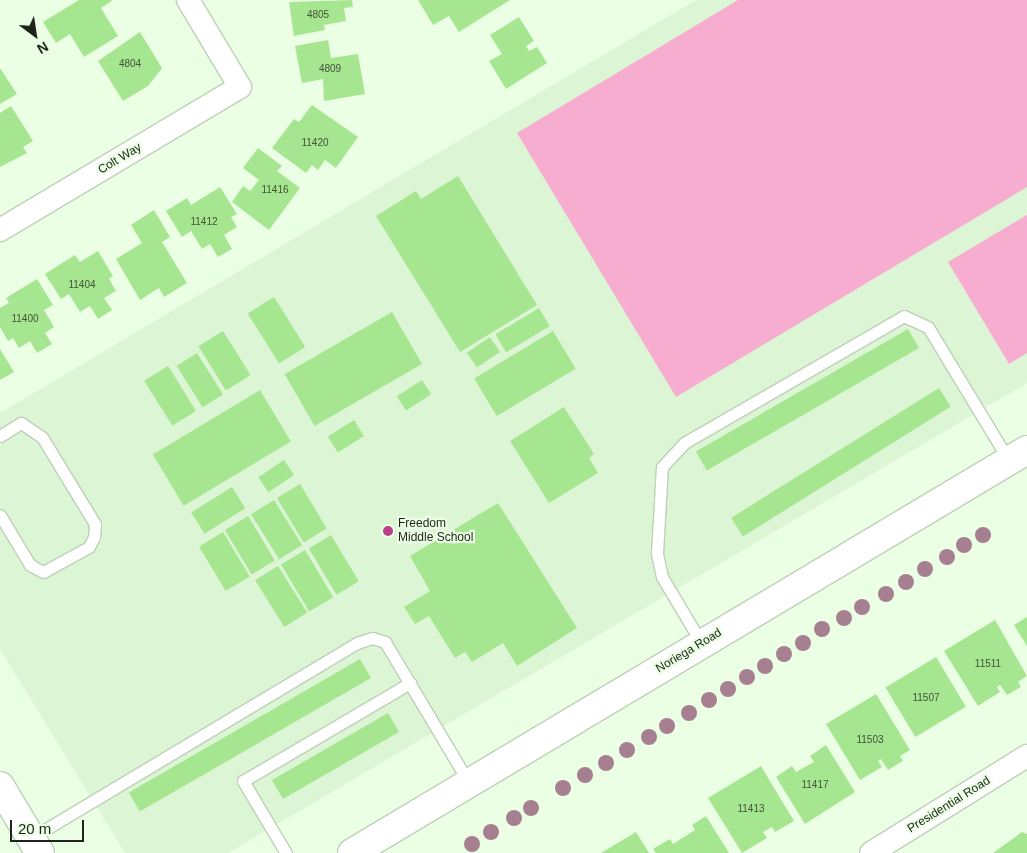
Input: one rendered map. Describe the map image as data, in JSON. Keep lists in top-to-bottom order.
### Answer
{
  "streets": {
    "street": ["Colt Way", "Noriega Road", "Presidential Road"]
  },
  "places": ["Freedom Middle School"],
  "house_numbers": [
    "4805",
    "4804",
    "4809",
    "11420",
    "11416",
    "11412",
    "11404",
    "11400",
    "11511",
    "11507",
    "11503",
    "11417",
    "11413"
  ],
  "scale_bar": "20 m",
  "north": "bottom right"
}
